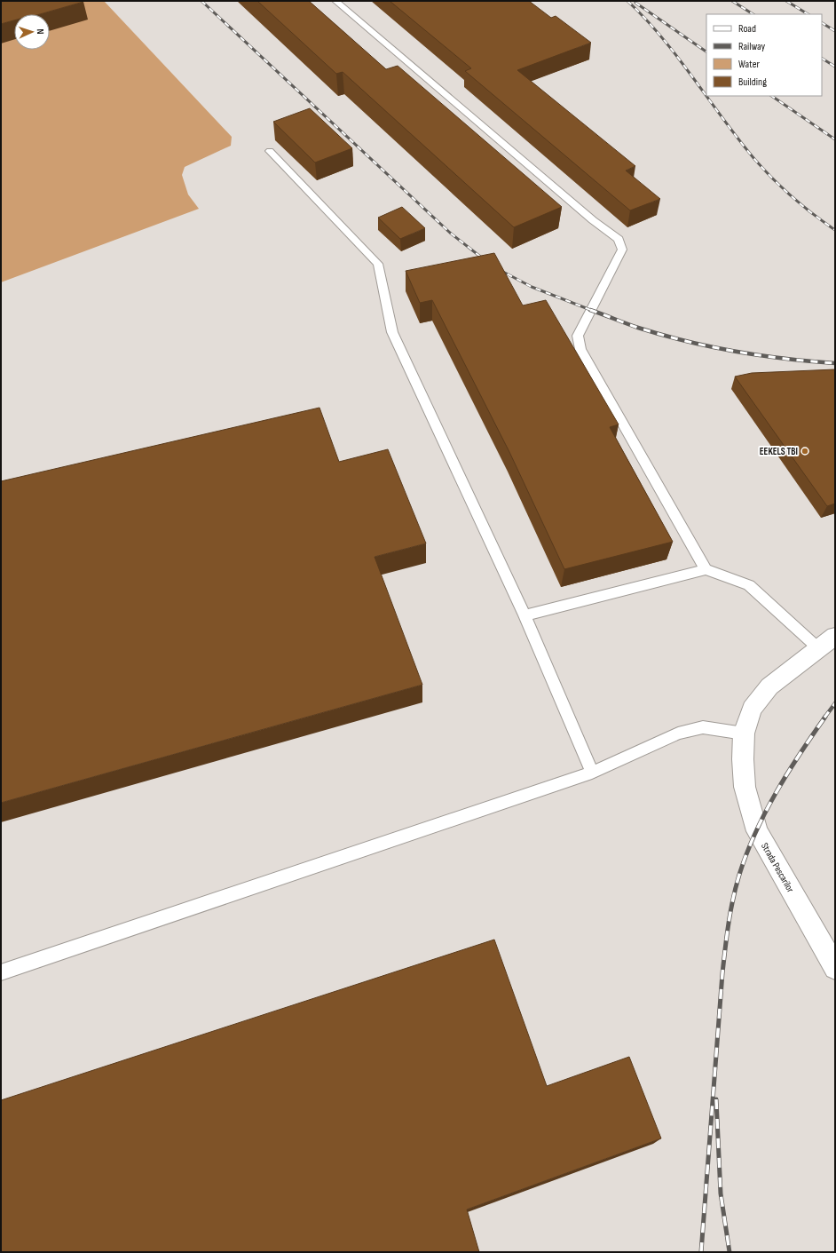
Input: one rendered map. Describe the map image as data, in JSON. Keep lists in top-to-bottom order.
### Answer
{
  "streets": {
    "street": ["Strada Pescarilor"]
  },
  "places": ["EEKELS TBI"],
  "legend": [
    "Road",
    "Railway",
    "Water",
    "Building"
  ],
  "north": "right"
}
